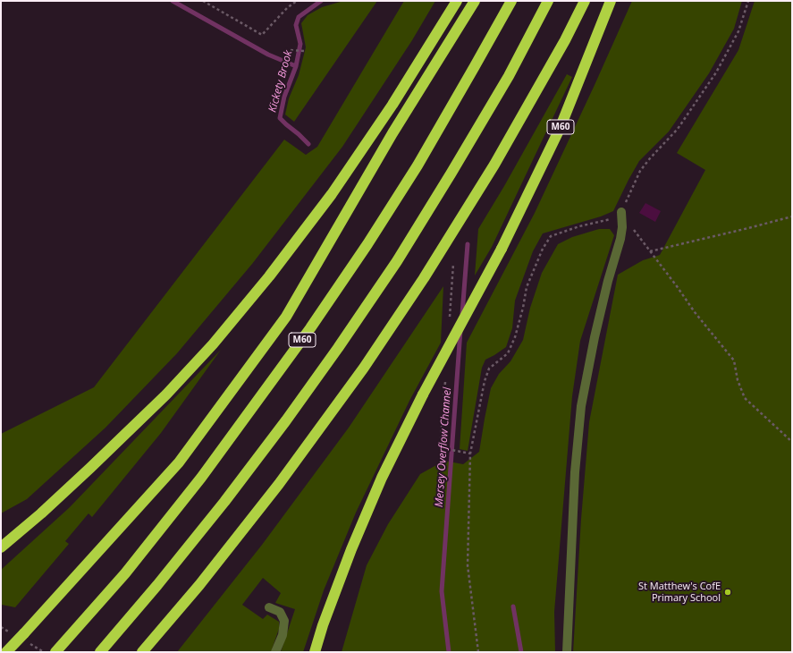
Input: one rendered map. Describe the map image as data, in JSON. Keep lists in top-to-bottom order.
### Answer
{
  "streets": {
    "highway": ["M60"]
  },
  "water": ["Kickety Brook", "Mersey Overflow Channel"],
  "places": ["St Matthew's CofE Primary School"]
}
